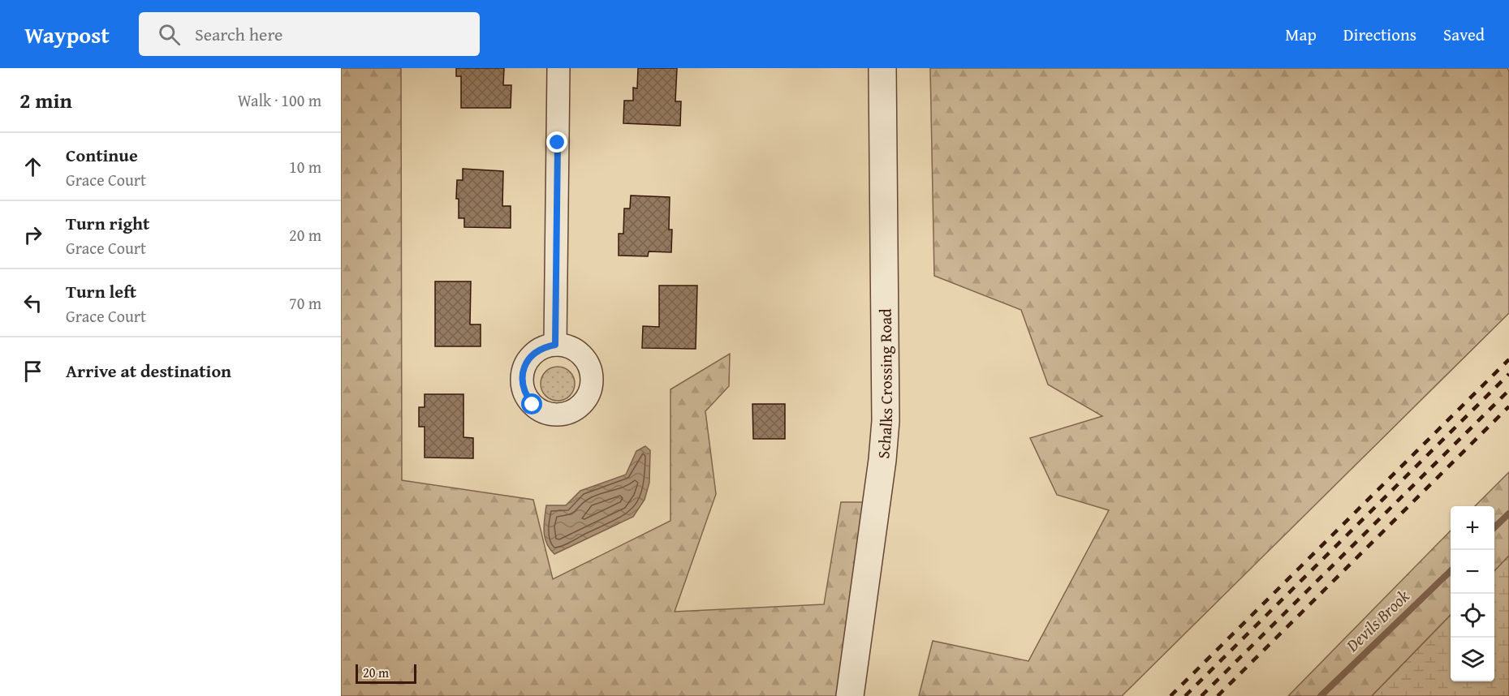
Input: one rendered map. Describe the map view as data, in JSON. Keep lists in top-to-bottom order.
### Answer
{
  "streets": {
    "street": ["Schalks Crossing Road"]
  },
  "water": ["Devils Brook"],
  "scale_bar": "20 m",
  "page": {
    "header": "Waypost",
    "search": "Search here",
    "nav": ["Map", "Directions", "Saved"],
    "heading": ["2 min", "Walk · 100 m"],
    "list": [
      ["Continue", "Grace Court", "10 m"],
      ["Turn right", "Grace Court", "20 m"],
      ["Turn left", "Grace Court", "70 m"],
      "Arrive at destination"
    ],
    "map_buttons": ["+", "−"],
    "scale": "20 m"
  }
}
